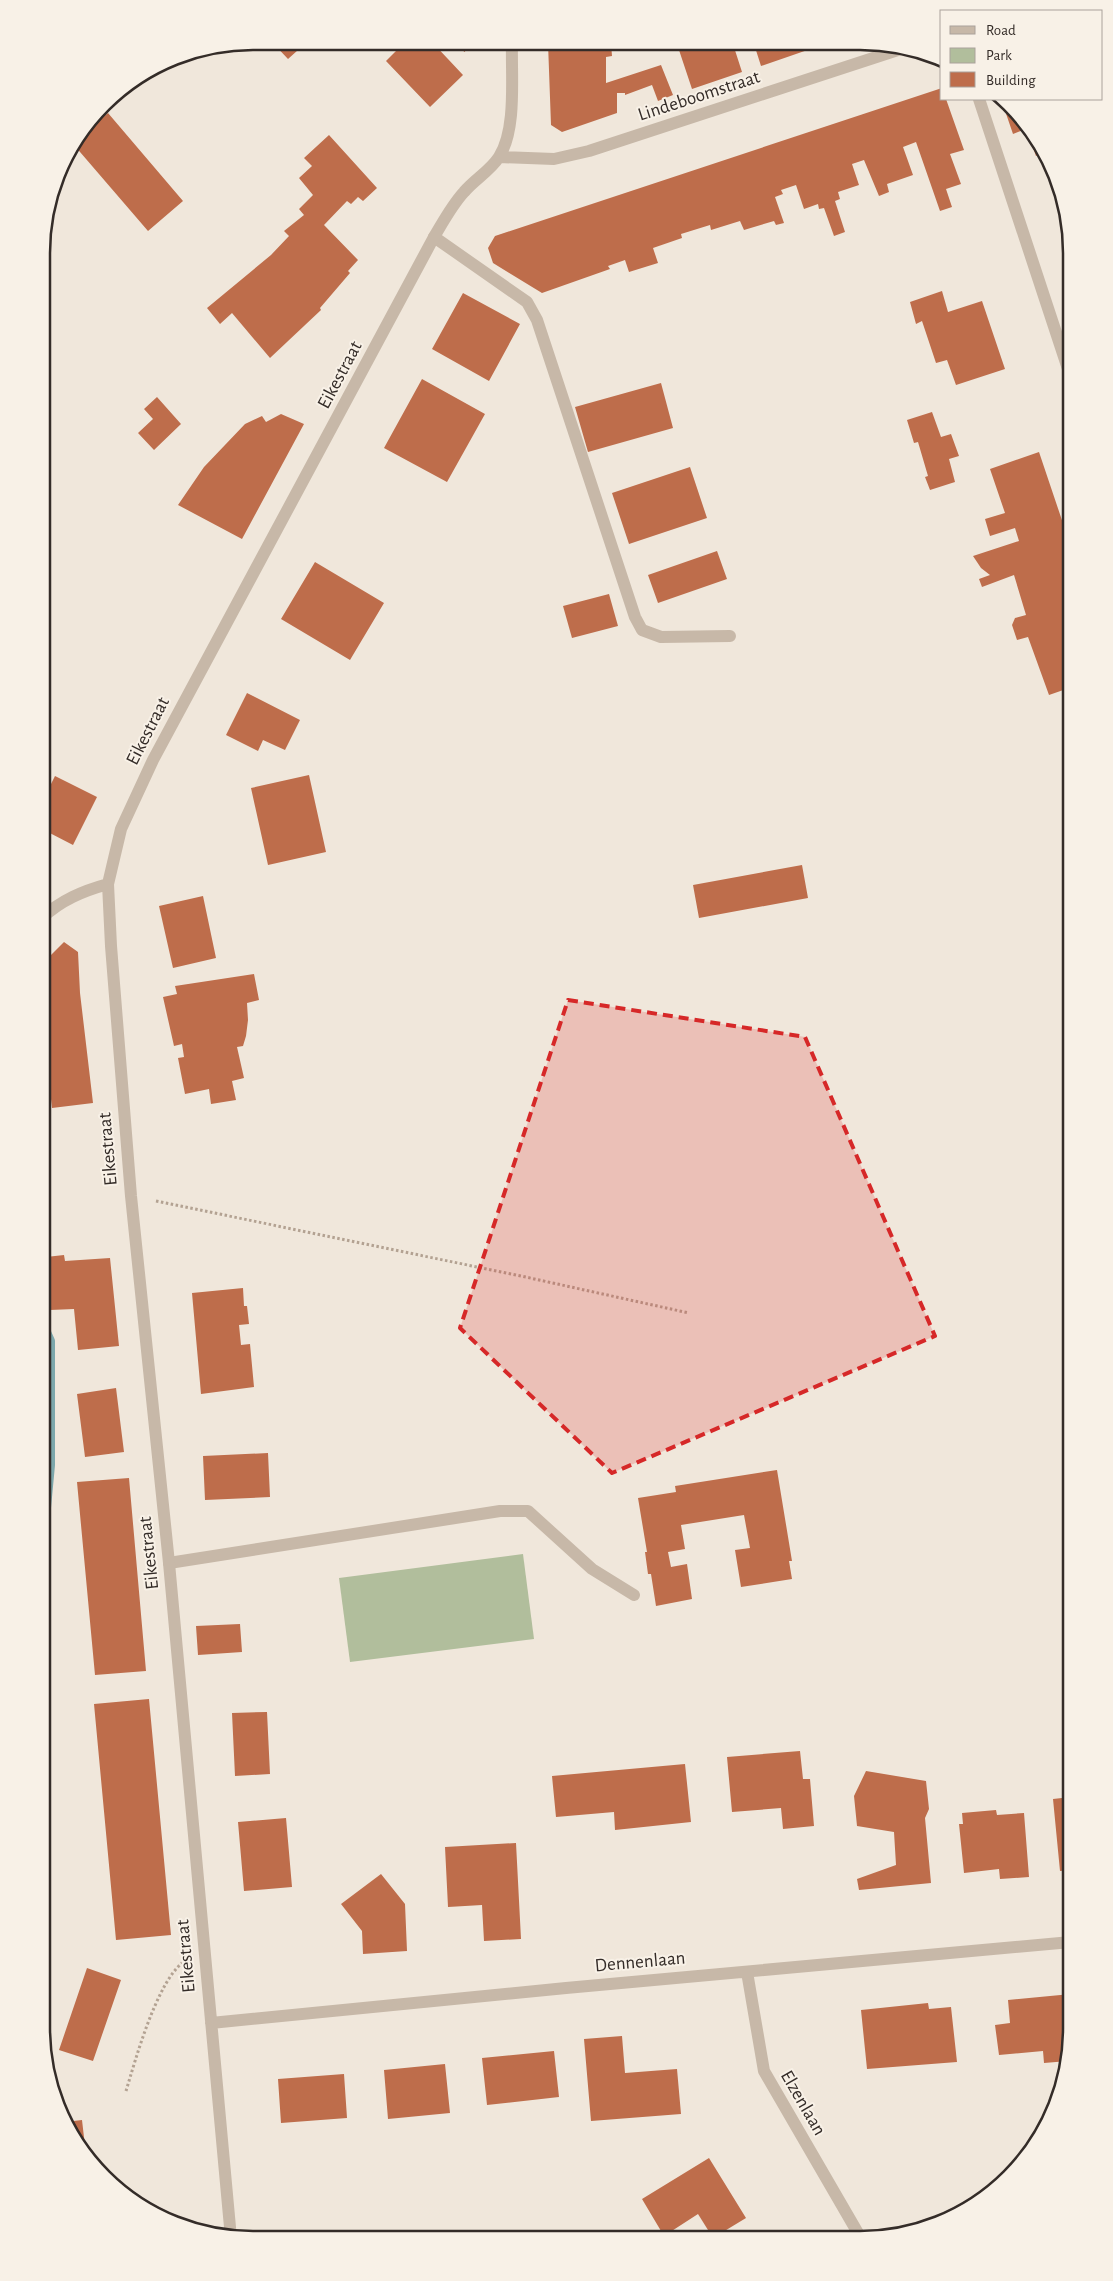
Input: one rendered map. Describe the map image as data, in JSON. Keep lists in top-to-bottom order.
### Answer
{
  "streets": {
    "street": [
      "Lindeboomstraat",
      "Eikestraat",
      "Dennenlaan",
      "Elzenlaan"
    ]
  },
  "crossings": [
    ["Lindeboomstraat", "Eikestraat"],
    ["Eikestraat", "Dennenlaan"],
    ["Dennenlaan", "Elzenlaan"]
  ],
  "legend": ["Road", "Park", "Building"]
}
